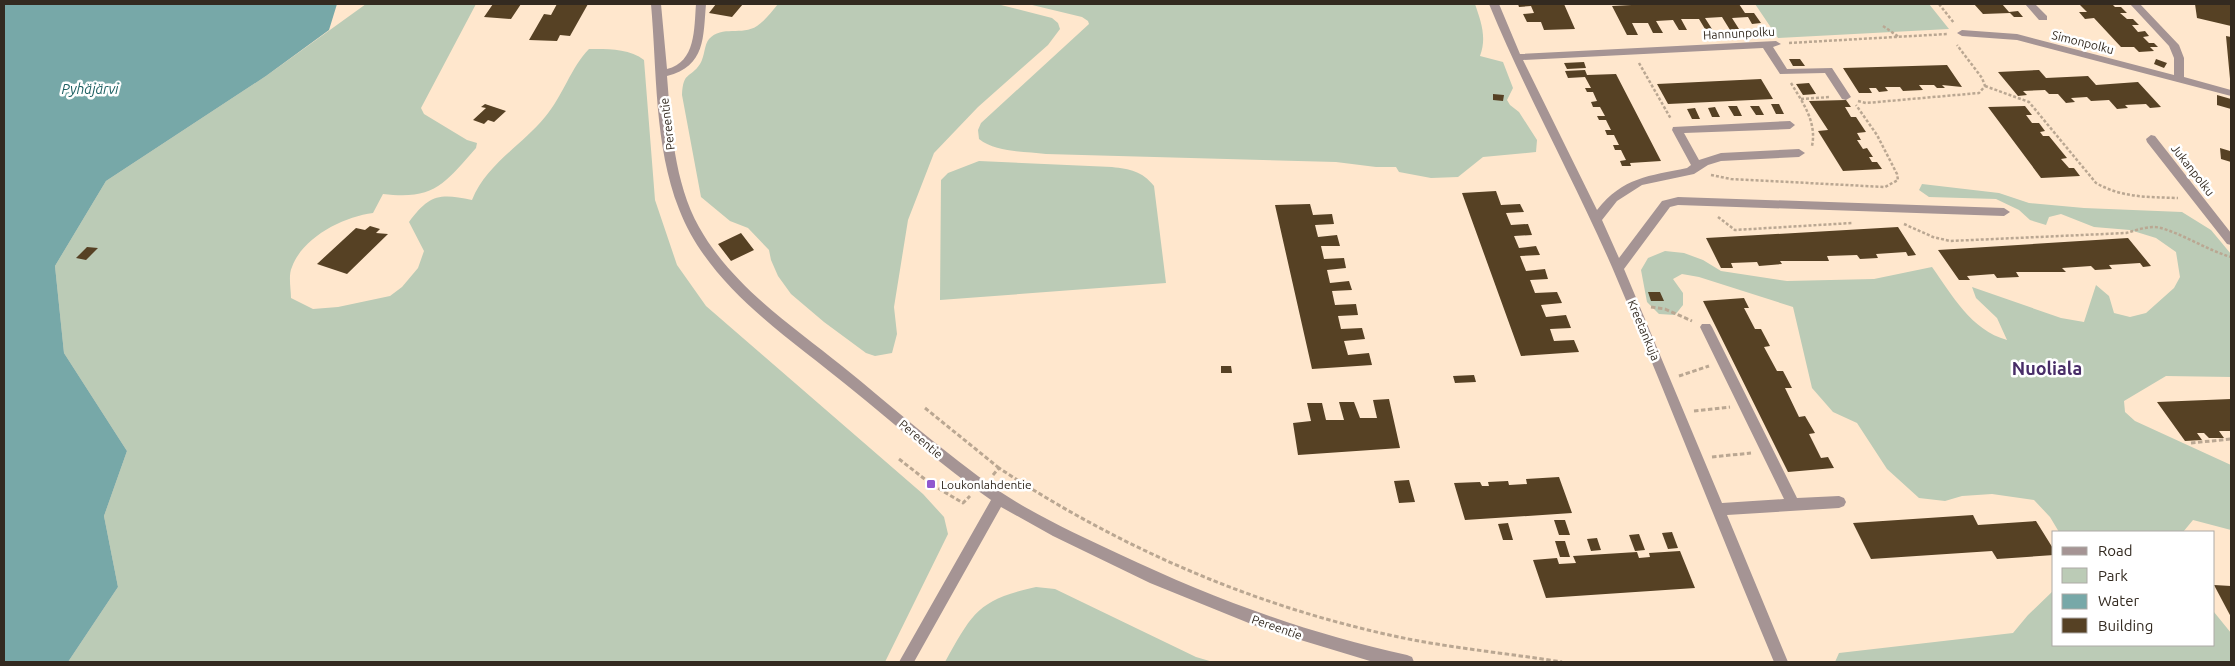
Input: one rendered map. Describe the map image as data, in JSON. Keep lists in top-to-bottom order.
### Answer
{
  "streets": {
    "street": [
      "Hannunpolku",
      "Simonpolku",
      "Pereentie",
      "Jukanpolku",
      "Kreetankuja"
    ]
  },
  "crossings": [
    ["Hannunpolku", "Simonpolku"],
    ["Hannunpolku", "Kreetankuja"]
  ],
  "districts": ["Nuoliala"],
  "water": ["Pyhäjärvi"],
  "places": {
    "transit": ["Loukonlahdentie"]
  },
  "legend": [
    "Road",
    "Park",
    "Water",
    "Building"
  ]
}
